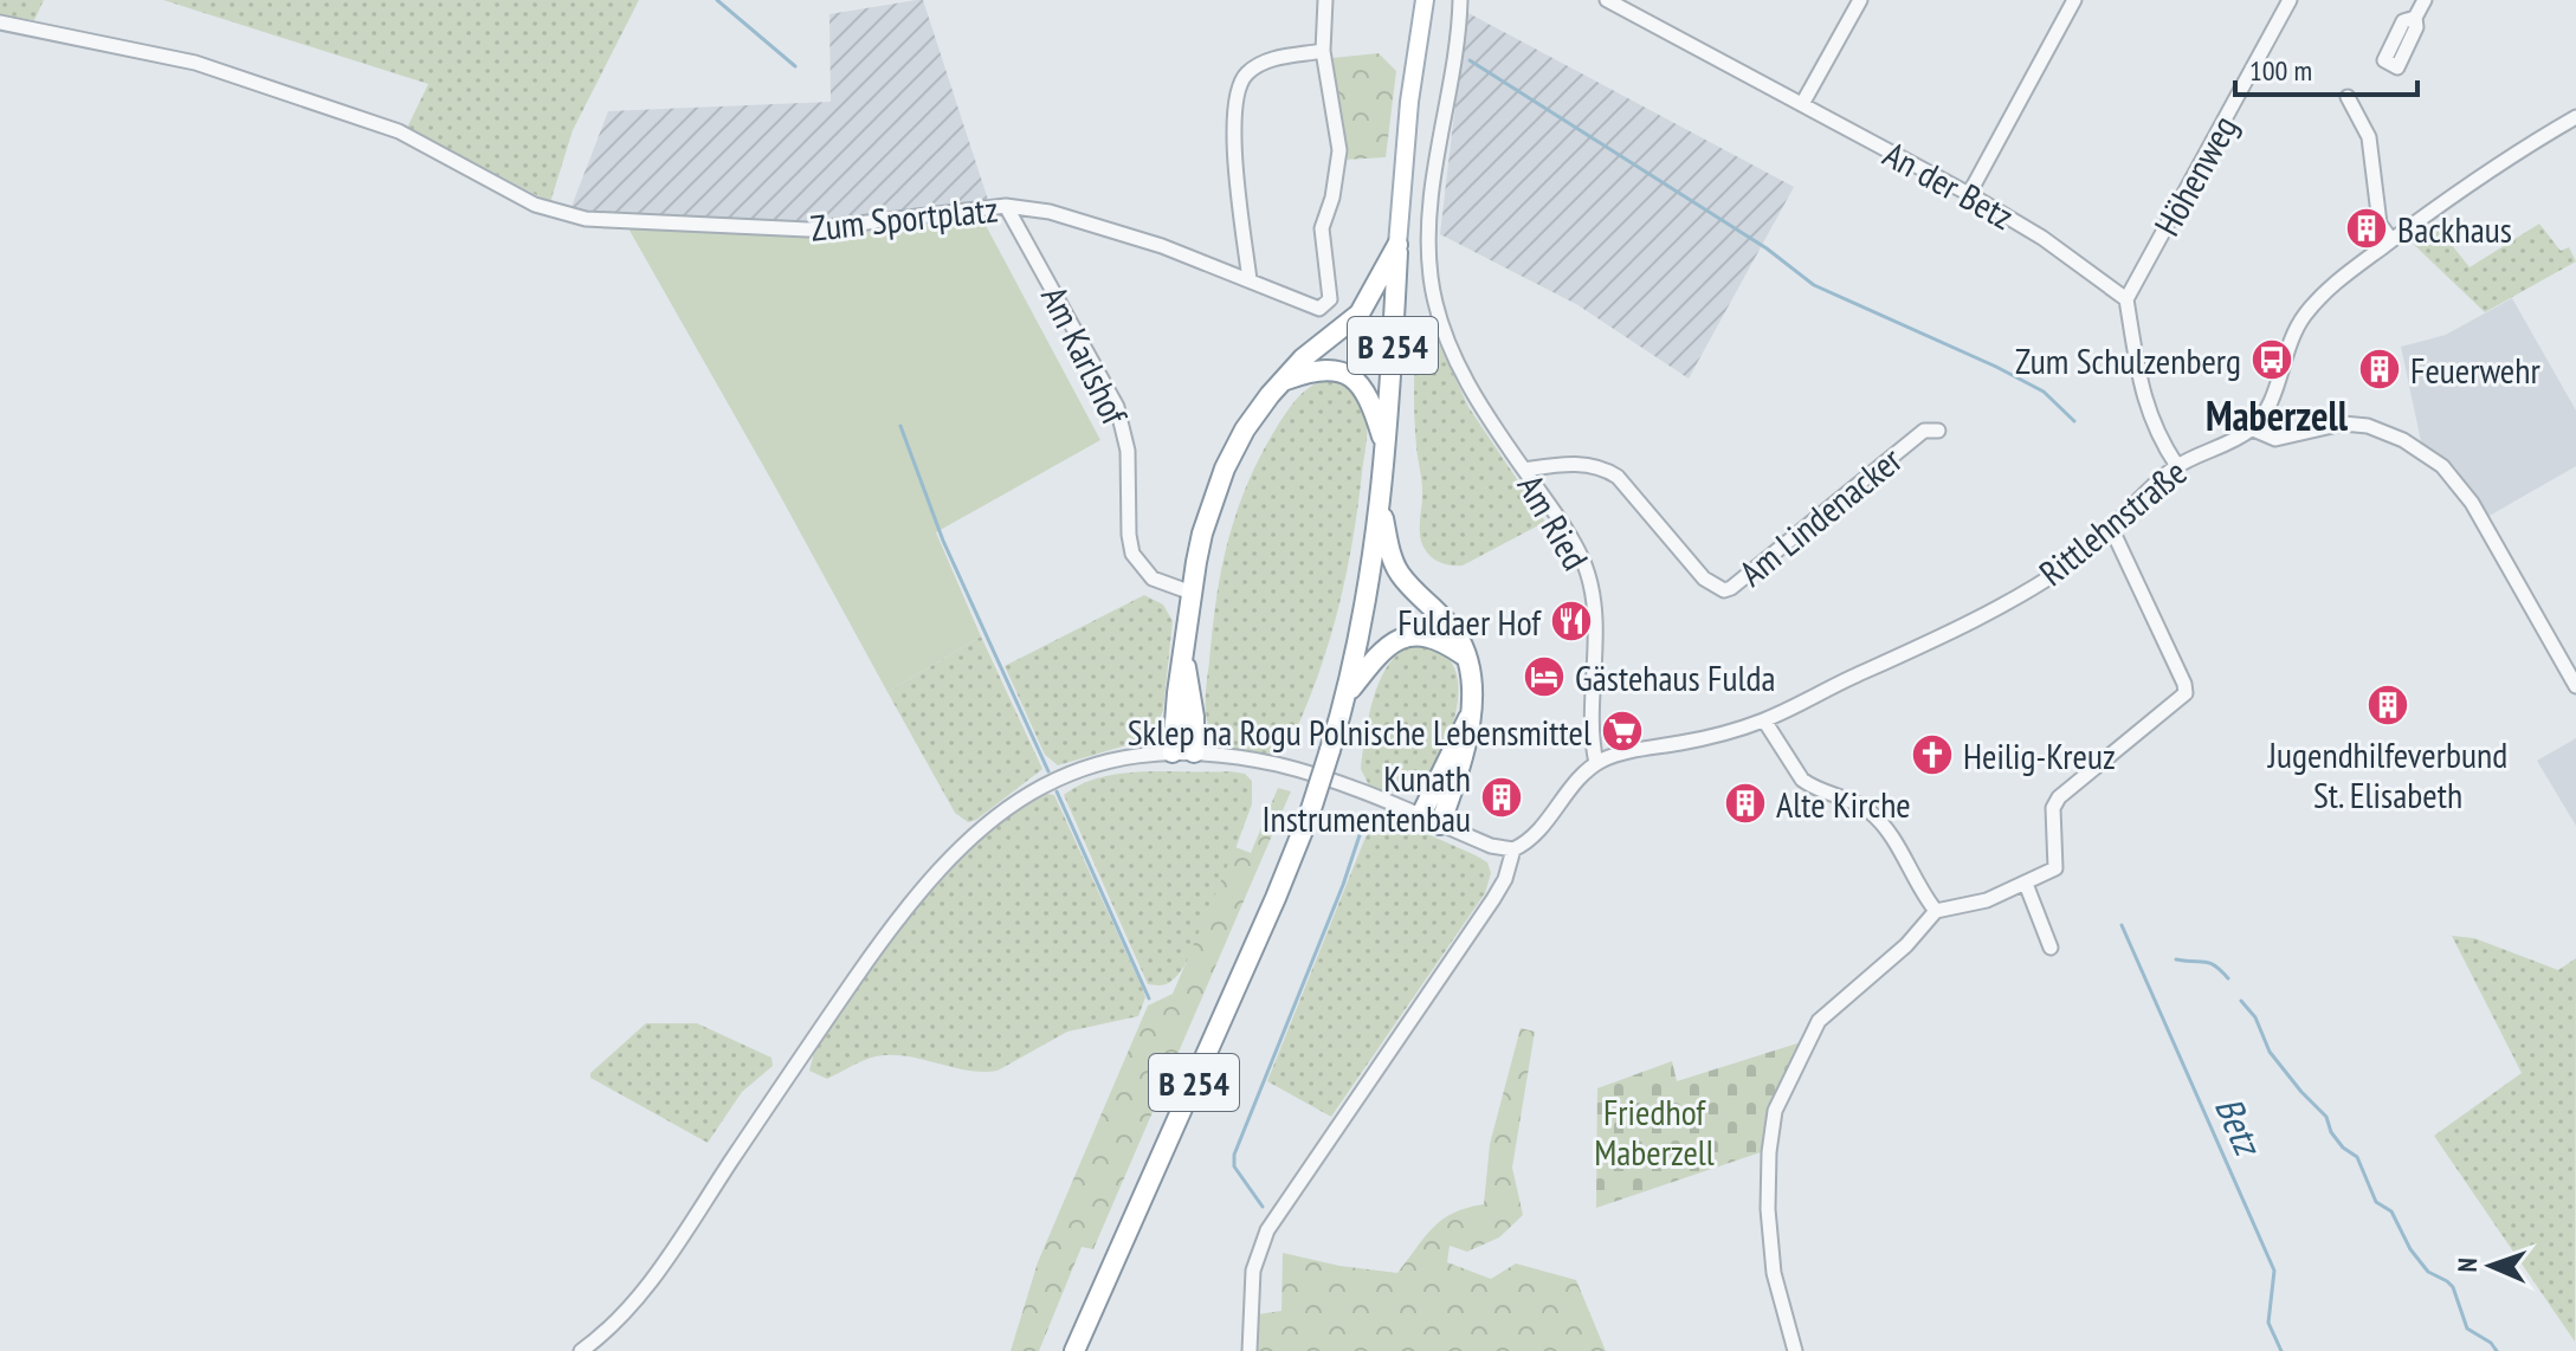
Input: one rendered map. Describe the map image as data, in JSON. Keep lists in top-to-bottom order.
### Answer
{
  "streets": {
    "highway": ["B 254"],
    "street": [
      "Höhenweg",
      "An der Betz",
      "Zum Sportplatz",
      "Am Karlshof",
      "Am Lindenacker",
      "Am Ried",
      "Rittlehnstraße"
    ]
  },
  "crossings": [
    ["Höhenweg", "An der Betz"],
    ["Zum Sportplatz", "Am Karlshof"],
    ["Am Lindenacker", "Am Ried"],
    ["Am Ried", "Rittlehnstraße"]
  ],
  "districts": ["Maberzell"],
  "water": ["Betz"],
  "parks": ["Friedhof Maberzell"],
  "places": {
    "building": [
      "Backhaus",
      "Feuerwehr",
      "Jugendhilfeverbund St. Elisabeth",
      "Kunath Instrumentenbau",
      "Alte Kirche"
    ],
    "bus stop": ["Zum Schulzenberg"],
    "restaurant": ["Fuldaer Hof"],
    "hotel": ["Gästehaus Fulda"],
    "supermarket": ["Sklep na Rogu Polnische Lebensmittel"],
    "church": ["Heilig-Kreuz"]
  },
  "scale_bar": "100 m",
  "north": "left"
}
